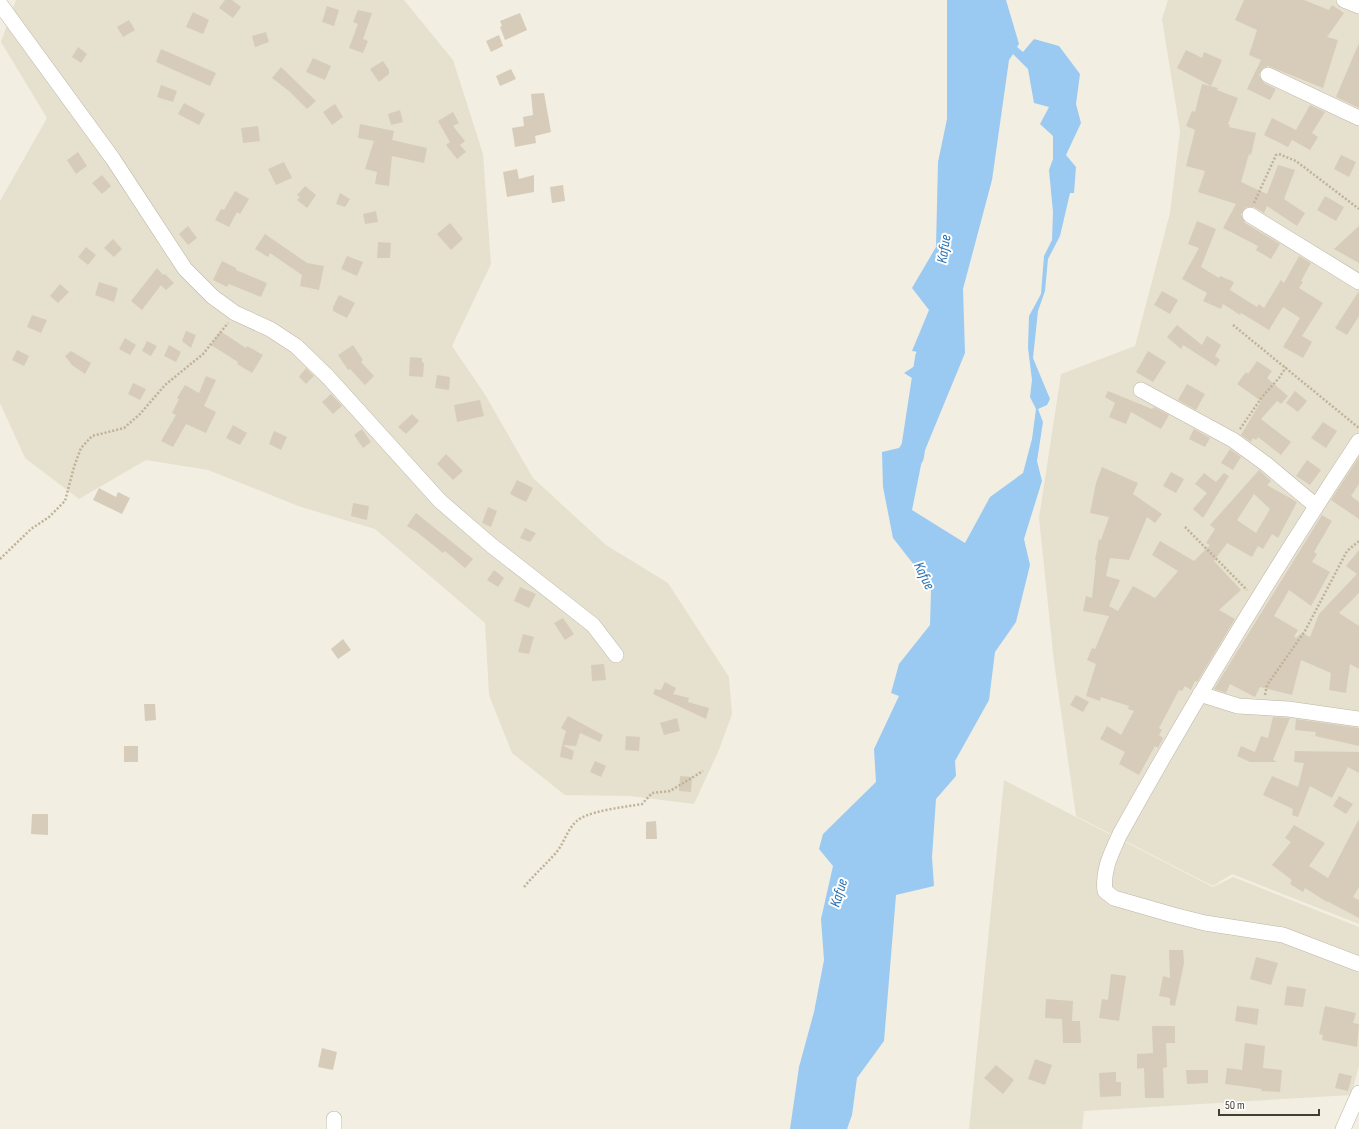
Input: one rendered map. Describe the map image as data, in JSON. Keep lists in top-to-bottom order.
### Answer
{
  "water": ["Kafue"],
  "scale_bar": "50 m"
}
